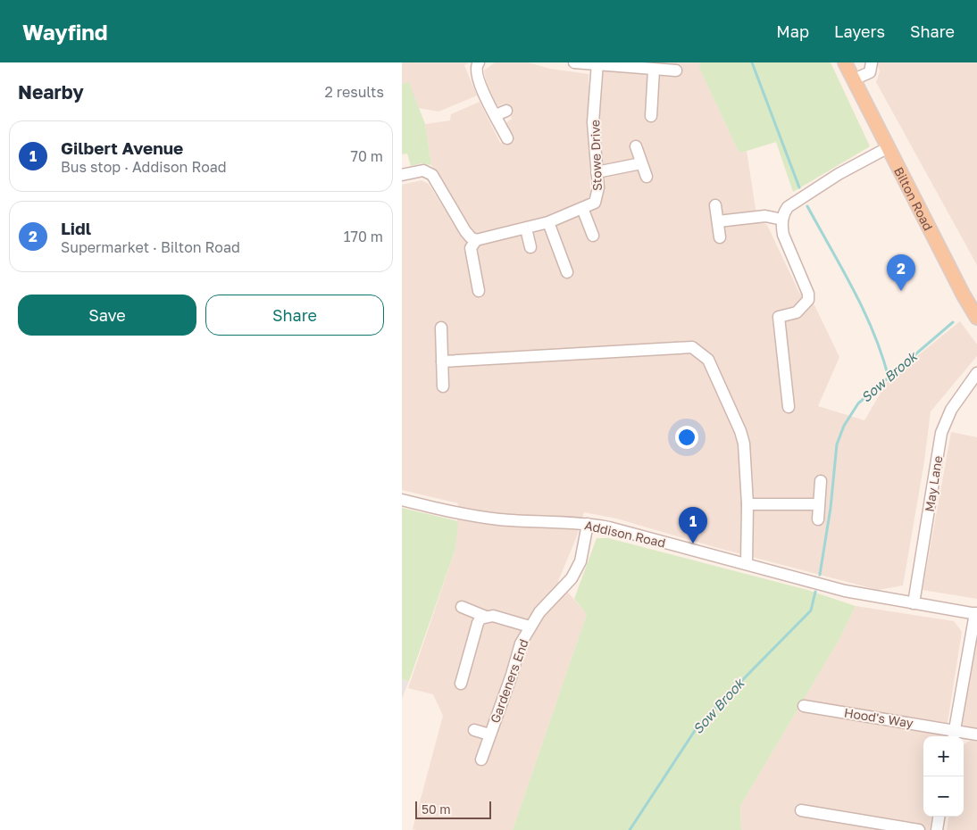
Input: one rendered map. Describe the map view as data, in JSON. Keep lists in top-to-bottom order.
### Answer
{
  "streets": {
    "main road": ["Bilton Road"],
    "street": [
      "Stowe Drive",
      "May Lane",
      "Addison Road",
      "Gardeners End",
      "Hood's Way"
    ]
  },
  "crossings": [
    ["May Lane", "Addison Road"],
    ["Addison Road", "Gardeners End"]
  ],
  "water": ["Sow Brook"],
  "scale_bar": "50 m",
  "page": {
    "header": "Wayfind",
    "nav": ["Map", "Layers", "Share"],
    "heading": ["Nearby", "2 results"],
    "list": [
      {
        "mark": "1",
        "name": "Gilbert Avenue",
        "note": "Bus stop · Addison Road",
        "value": "70 m"
      },
      {
        "mark": "2",
        "name": "Lidl",
        "note": "Supermarket · Bilton Road",
        "value": "170 m"
      }
    ],
    "pins": ["2", "1"],
    "buttons": ["Save", "Share"],
    "map_buttons": ["+", "−"],
    "scale": "50 m"
  }
}
